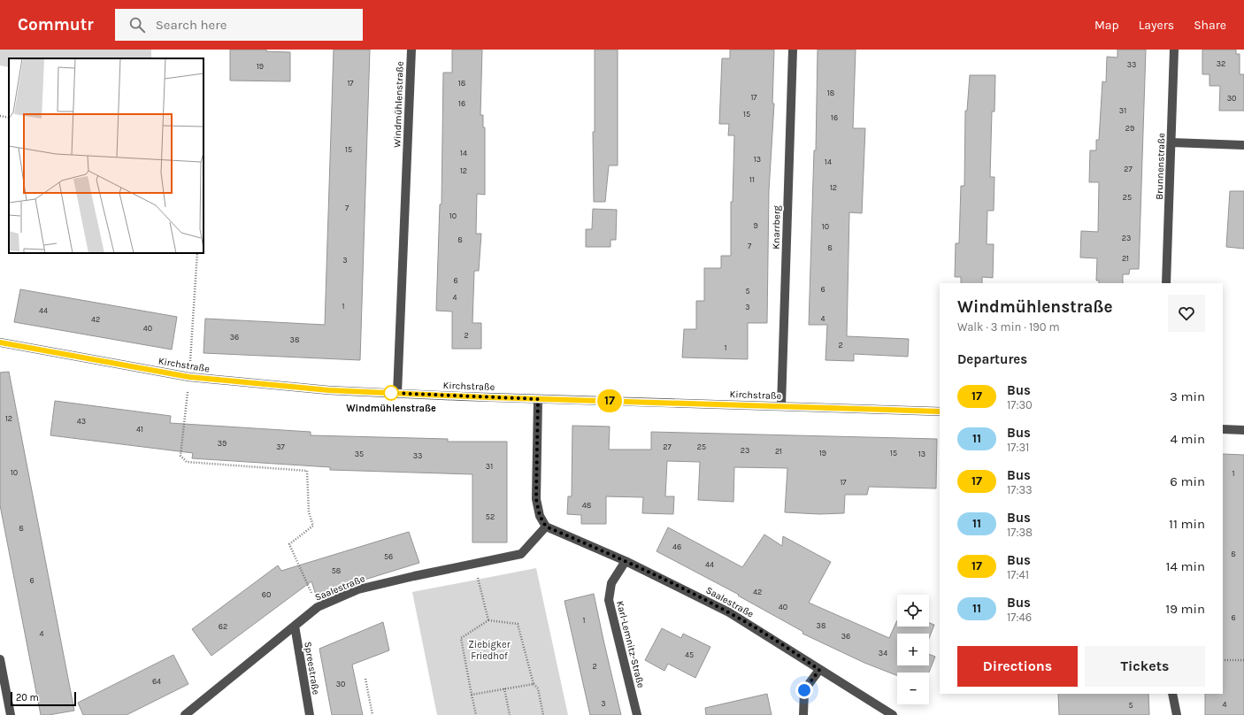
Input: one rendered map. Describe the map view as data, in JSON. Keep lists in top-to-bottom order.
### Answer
{
  "streets": {
    "street": [
      "Windmühlenstraße",
      "Brunnenstraße",
      "Knarrberg",
      "Kirchstraße",
      "Saalestraße",
      "Karl-Lemnitz-Straße",
      "Spreestraße"
    ]
  },
  "crossings": [
    ["Windmühlenstraße", "Kirchstraße"],
    ["Knarrberg", "Kirchstraße"],
    ["Saalestraße", "Karl-Lemnitz-Straße"],
    ["Saalestraße", "Spreestraße"]
  ],
  "parks": ["Ziebigker Friedhof"],
  "places": ["Windmühlenstraße"],
  "lines": ["bus line 17"],
  "house_numbers": [
    "32",
    "33",
    "19",
    "17",
    "18",
    "18",
    "17",
    "30",
    "16",
    "31",
    "15",
    "16",
    "29",
    "15",
    "14",
    "13",
    "14",
    "27",
    "12",
    "11",
    "12",
    "25",
    "7",
    "10",
    "9",
    "10",
    "23",
    "8",
    "7",
    "8",
    "21",
    "3",
    "6",
    "6",
    "5",
    "4",
    "1",
    "3",
    "44",
    "4",
    "42",
    "40",
    "2",
    "36",
    "38",
    "2",
    "1",
    "12",
    "43",
    "41",
    "39",
    "37",
    "27",
    "25",
    "23",
    "21",
    "19",
    "15",
    "35",
    "13",
    "33",
    "31",
    "10",
    "1",
    "17",
    "48",
    "52",
    "8",
    "46",
    "8",
    "56",
    "44",
    "58",
    "6",
    "42",
    "60",
    "40",
    "6",
    "1",
    "38",
    "62",
    "4",
    "36",
    "34",
    "45",
    "2",
    "64",
    "30",
    "3",
    "4",
    "5"
  ],
  "scale_bar": "20 m",
  "page": {
    "header": "Commutr",
    "search": "Search here",
    "nav": ["Map", "Layers", "Share"],
    "on_map": "17",
    "heading": [
      ["Windmühlenstraße", "Walk · 3 min · 190 m"],
      "Departures"
    ],
    "list": [
      {
        "mark": "17",
        "name": "Bus",
        "note": "17:30",
        "value": "3 min"
      },
      {
        "mark": "11",
        "name": "Bus",
        "note": "17:31",
        "value": "4 min"
      },
      {
        "mark": "17",
        "name": "Bus",
        "note": "17:33",
        "value": "6 min"
      },
      {
        "mark": "11",
        "name": "Bus",
        "note": "17:38",
        "value": "11 min"
      },
      {
        "mark": "17",
        "name": "Bus",
        "note": "17:41",
        "value": "14 min"
      },
      {
        "mark": "11",
        "name": "Bus",
        "note": "17:46",
        "value": "19 min"
      }
    ],
    "map_buttons": ["+", "−"],
    "buttons": ["Directions", "Tickets"],
    "scale": "20 m"
  }
}
